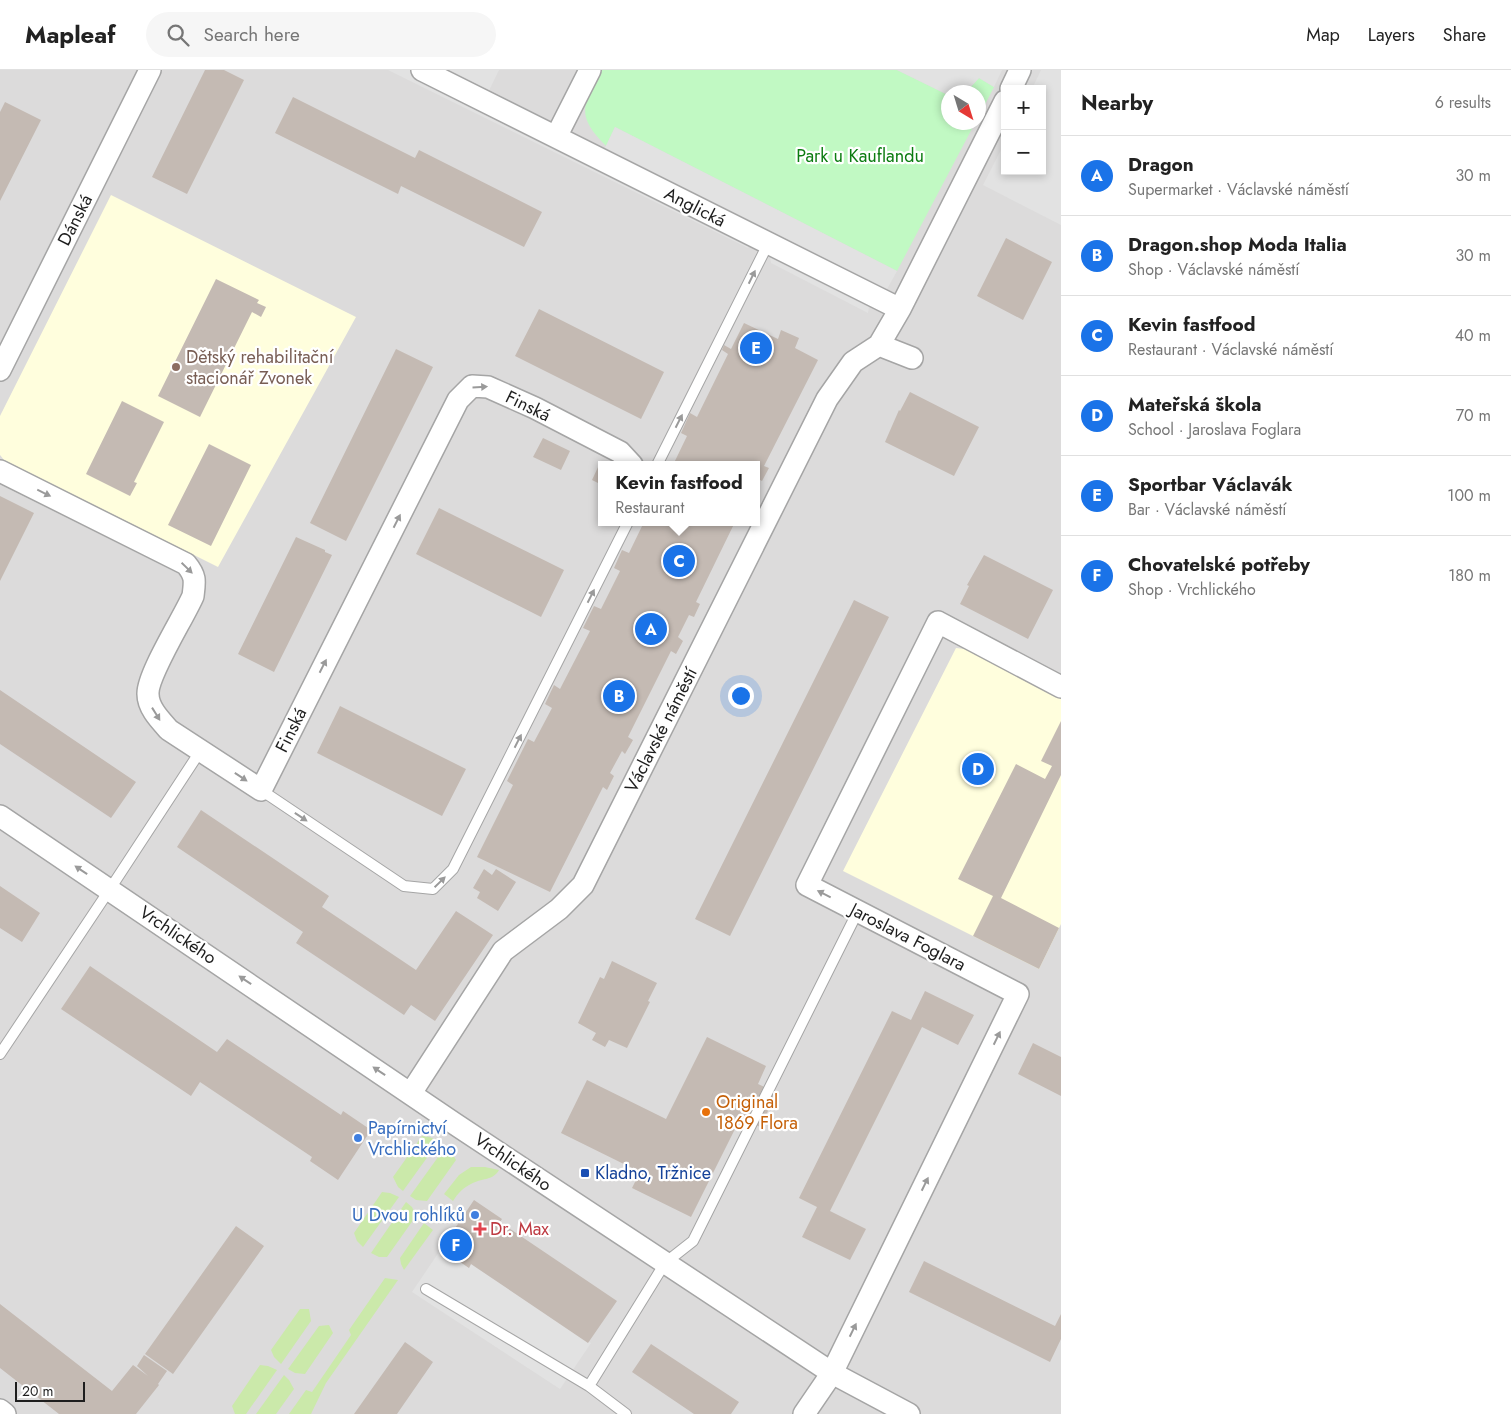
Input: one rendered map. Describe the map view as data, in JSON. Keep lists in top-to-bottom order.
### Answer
{
  "streets": {
    "street": [
      "Anglická",
      "Dánská",
      "Finská",
      "Václavské náměstí",
      "Vrchlického",
      "Jaroslava Foglara"
    ]
  },
  "crossings": [
    ["Václavské náměstí", "Vrchlického"],
    ["Vrchlického", "Jaroslava Foglara"]
  ],
  "one_way": ["Vrchlického"],
  "parks": ["Park u Kauflandu"],
  "places": {
    "other": [
      "Dětský rehabilitační stacionář Zvonek",
      "Original 1869 Flora",
      "Papírnictví Vrchlického",
      "U Dvou rohlíků"
    ],
    "transit": ["Kladno, Tržnice"],
    "health": ["Dr. Max"]
  },
  "scale_bar": "20 m",
  "north": "bottom right",
  "page": {
    "header": "Mapleaf",
    "search": "Search here",
    "nav": ["Map", "Layers", "Share"],
    "heading": ["Nearby", "6 results"],
    "map_buttons": ["+", "−"],
    "list": [
      {
        "mark": "A",
        "name": "Dragon",
        "note": "Supermarket · Václavské náměstí",
        "value": "30 m"
      },
      {
        "mark": "B",
        "name": "Dragon.shop Moda Italia",
        "note": "Shop · Václavské náměstí",
        "value": "30 m"
      },
      {
        "mark": "C",
        "name": "Kevin fastfood",
        "note": "Restaurant · Václavské náměstí",
        "value": "40 m"
      },
      {
        "mark": "D",
        "name": "Mateřská škola",
        "note": "School · Jaroslava Foglara",
        "value": "70 m"
      },
      {
        "mark": "E",
        "name": "Sportbar Václavák",
        "note": "Bar · Václavské náměstí",
        "value": "100 m"
      },
      {
        "mark": "F",
        "name": "Chovatelské potřeby",
        "note": "Shop · Vrchlického",
        "value": "180 m"
      }
    ],
    "pins": [
      "E",
      "C",
      "A",
      "B",
      "D",
      "F"
    ],
    "popup": ["Kevin fastfood", "Restaurant"],
    "scale": "20 m"
  }
}
